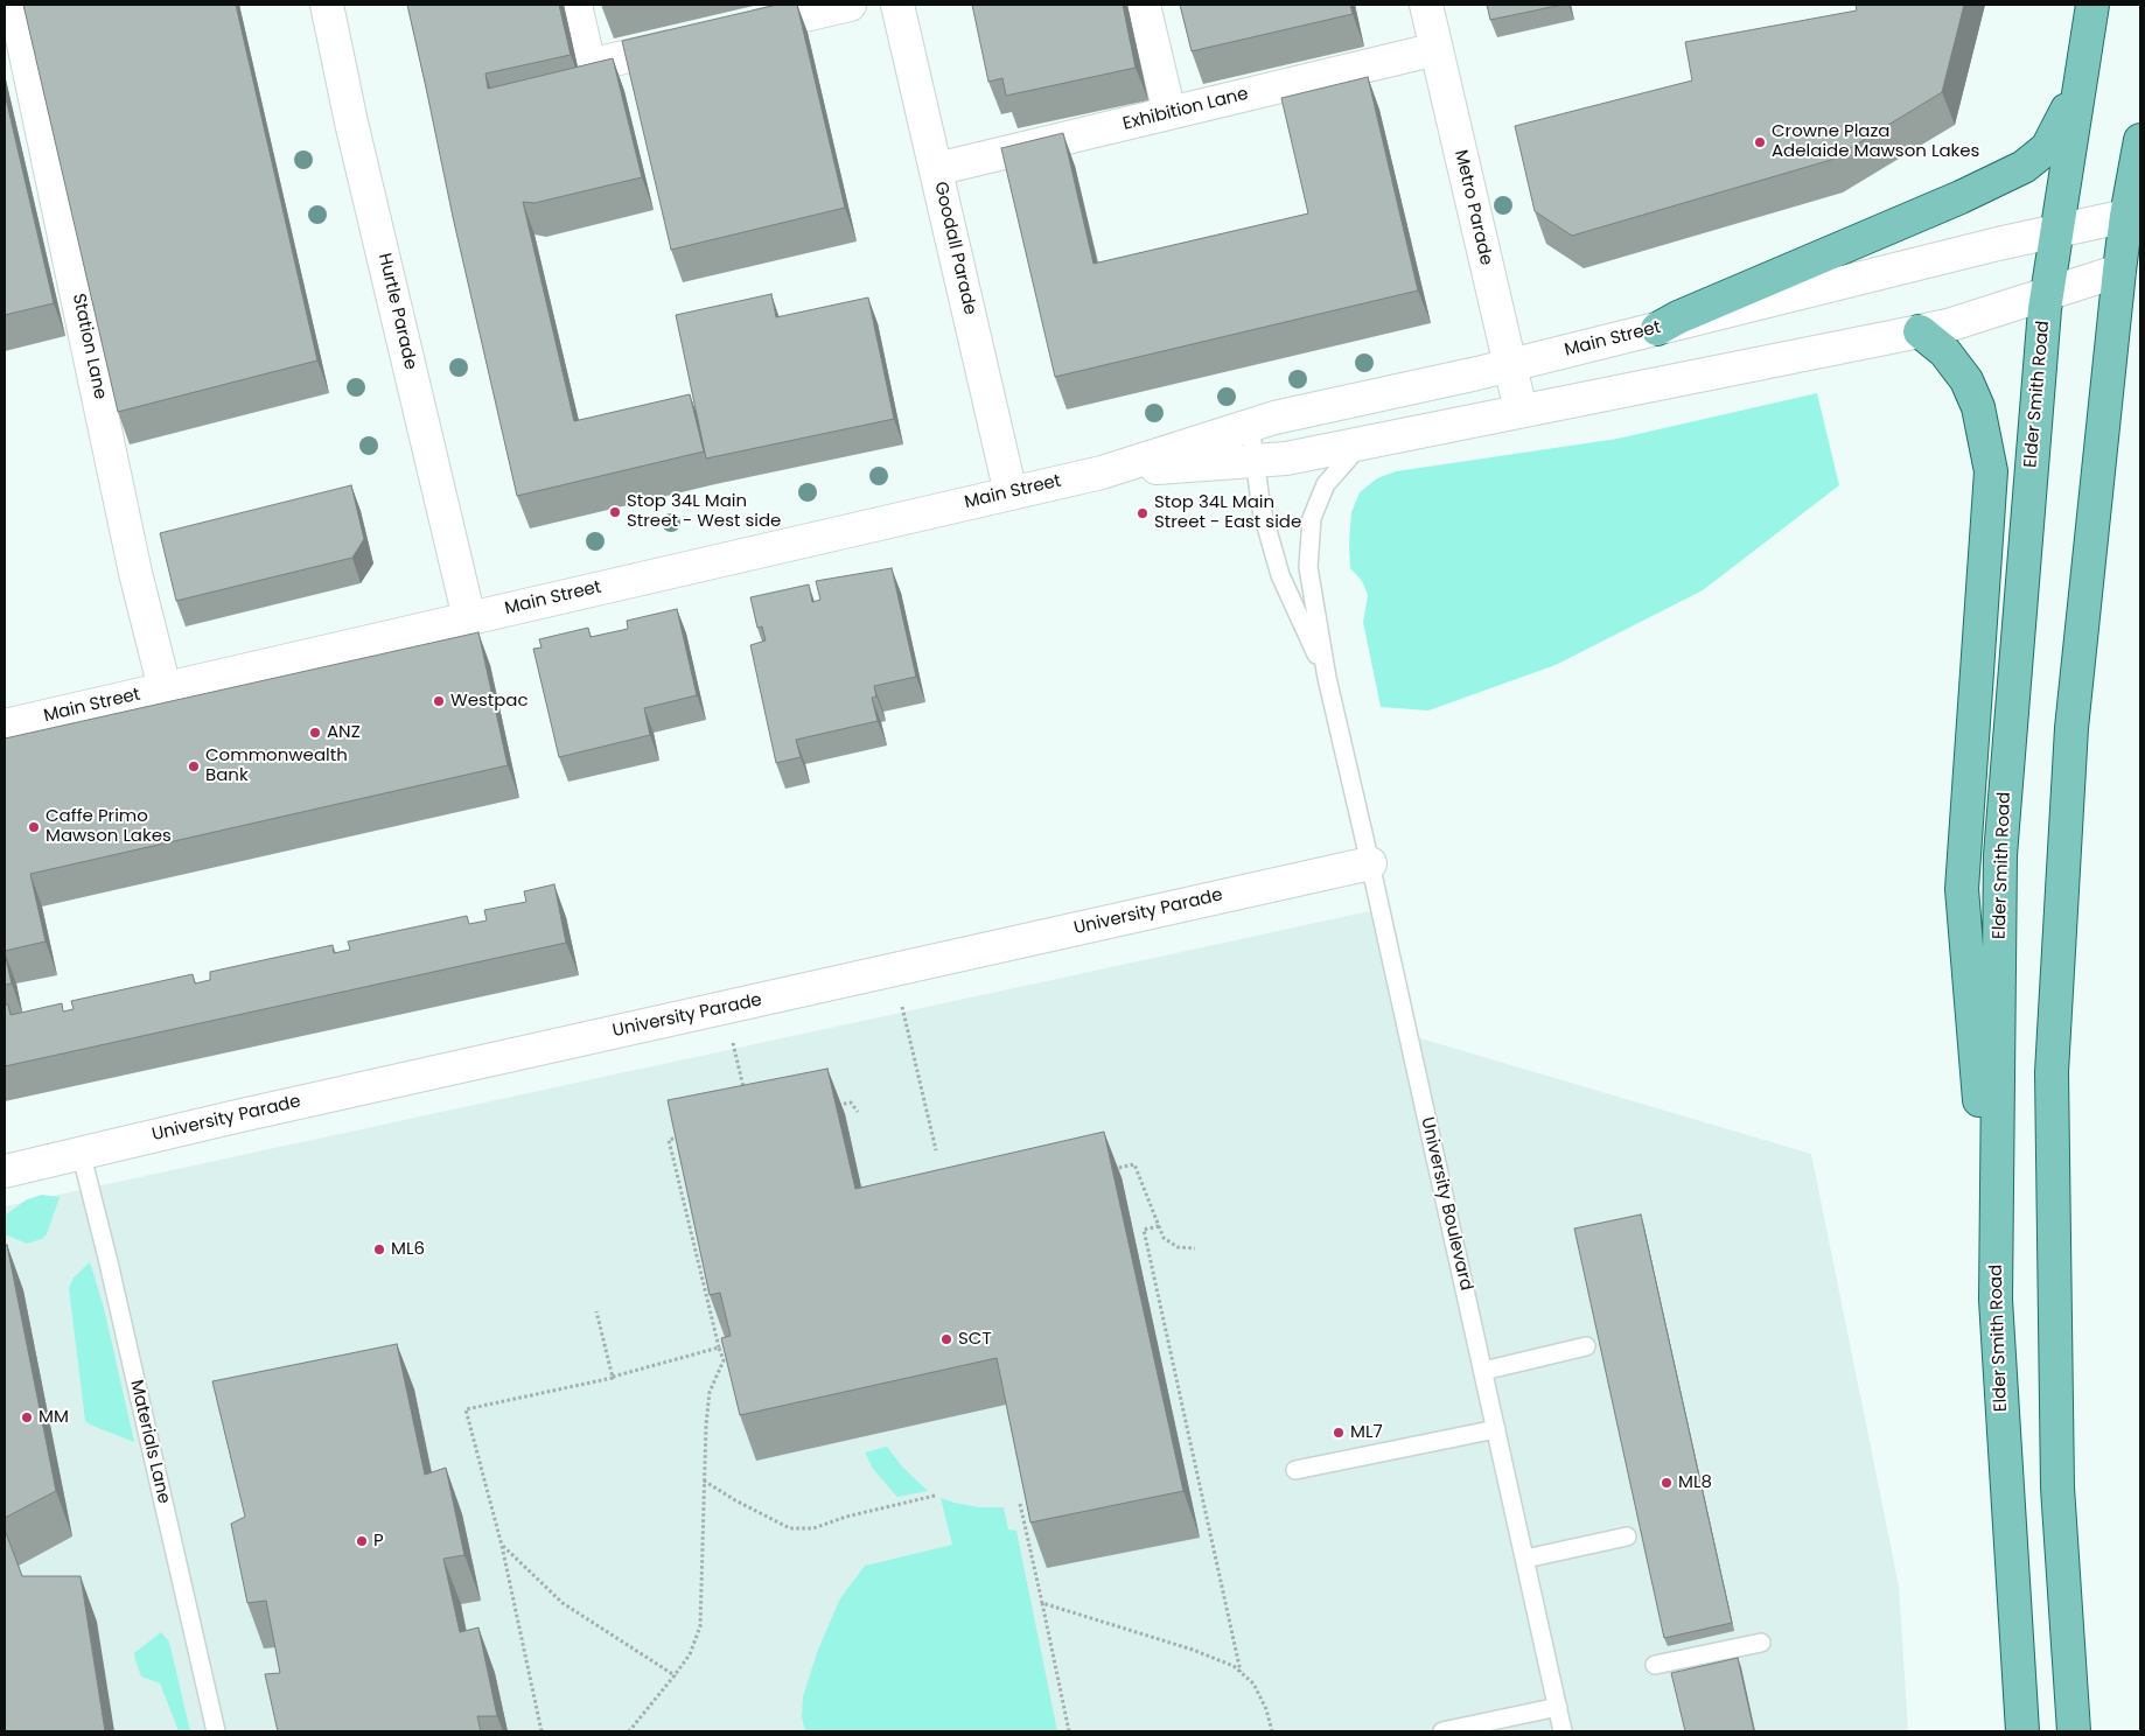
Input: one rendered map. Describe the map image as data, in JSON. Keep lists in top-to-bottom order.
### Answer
{
  "streets": {
    "main road": ["Elder Smith Road"],
    "street": [
      "Exhibition Lane",
      "Metro Parade",
      "Goodall Parade",
      "Hurtle Parade",
      "Main Street",
      "Station Lane",
      "University Parade"
    ],
    "lane": ["University Boulevard", "Materials Lane"]
  },
  "crossings": [
    ["Exhibition Lane", "Metro Parade"],
    ["Exhibition Lane", "Goodall Parade"],
    ["Metro Parade", "Main Street"],
    ["Goodall Parade", "Main Street"],
    ["Hurtle Parade", "Main Street"],
    ["Main Street", "Station Lane"],
    ["Main Street", "Elder Smith Road"],
    ["Main Street", "University Boulevard"],
    ["University Parade", "University Boulevard"],
    ["University Parade", "Materials Lane"]
  ],
  "places": [
    "Crowne Plaza Adelaide Mawson Lakes",
    "Stop 34L Main Street - West side",
    "Stop 34L Main Street - East side",
    "Westpac",
    "ANZ",
    "Commonwealth Bank",
    "Caffe Primo Mawson Lakes",
    "ML6",
    "SCT",
    "MM",
    "ML7",
    "ML8",
    "P"
  ]
}
